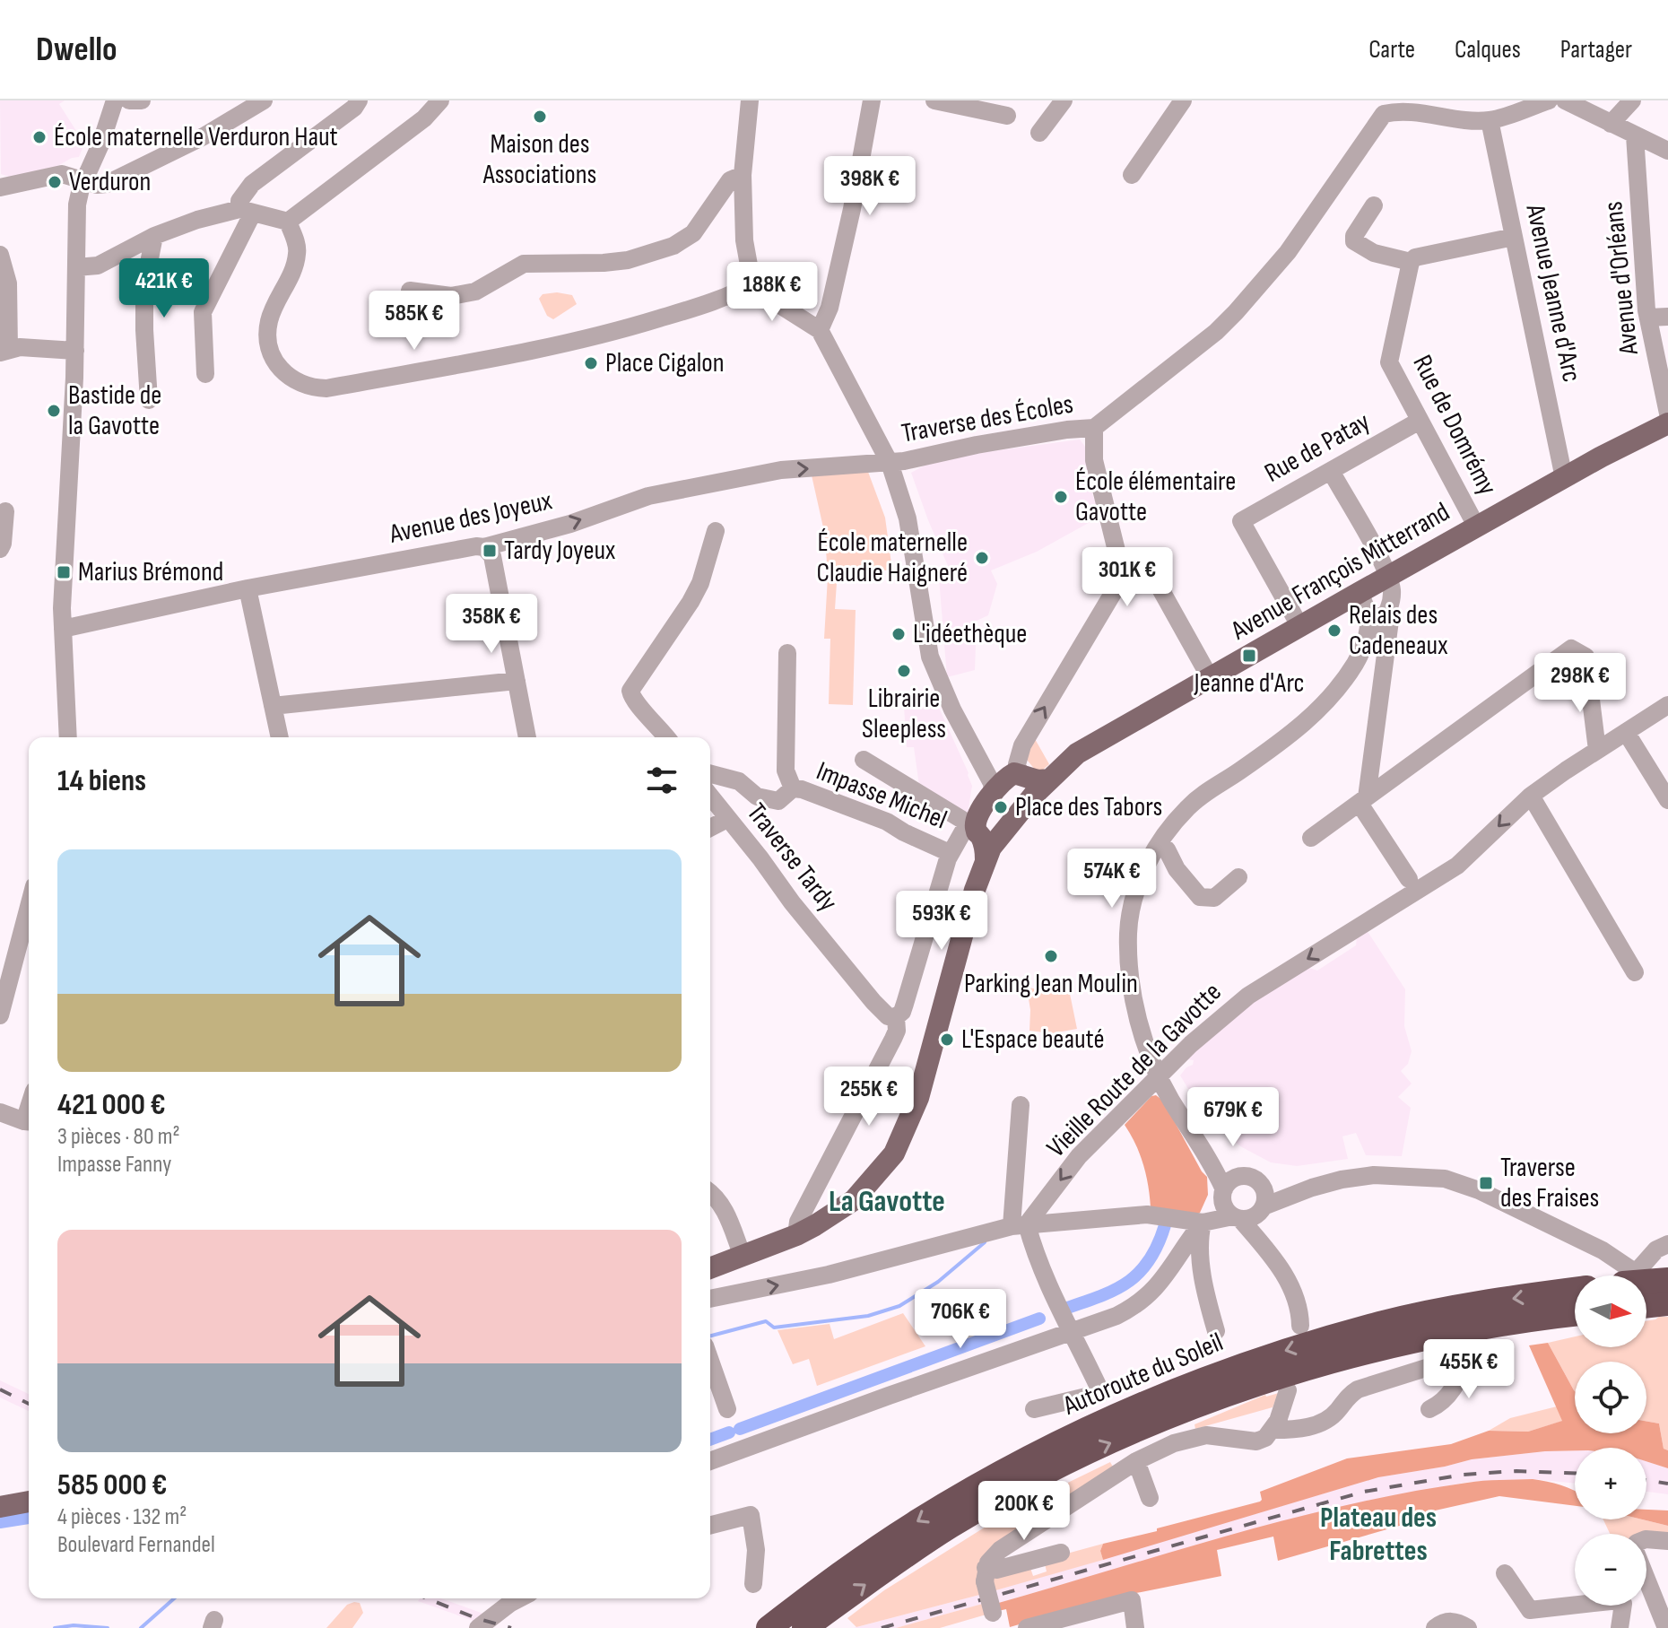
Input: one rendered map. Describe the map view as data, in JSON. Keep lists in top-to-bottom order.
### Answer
{
  "streets": {
    "highway": ["Autoroute du Soleil"],
    "main road": ["Avenue François Mitterrand"],
    "street": [
      "Avenue d'Orléans",
      "Avenue Jeanne d'Arc",
      "Traverse des Écoles",
      "Rue de Domrémy",
      "Rue de Patay",
      "Avenue des Joyeux",
      "Impasse Michel",
      "Traverse Tardy",
      "Vieille Route de la Gavotte"
    ]
  },
  "crossings": [
    ["Avenue Jeanne d'Arc", "Avenue François Mitterrand"],
    ["Traverse des Écoles", "Avenue des Joyeux"],
    ["Rue de Domrémy", "Rue de Patay"],
    ["Rue de Domrémy", "Avenue François Mitterrand"],
    ["Rue de Patay", "Avenue François Mitterrand"]
  ],
  "one_way": ["Avenue des Joyeux"],
  "districts": ["La Gavotte", "Plateau des Fabrettes"],
  "places": {
    "other": [
      "Maison des Associations",
      "École maternelle Verduron Haut",
      "Verduron",
      "Place Cigalon",
      "Bastide de la Gavotte",
      "École élémentaire Gavotte",
      "École maternelle Claudie Haigneré",
      "Relais des Cadeneaux",
      "L'idéethèque",
      "Librairie Sleepless",
      "Place des Tabors",
      "Parking Jean Moulin",
      "L'Espace beauté"
    ],
    "transit": [
      "Tardy Joyeux",
      "Marius Brémond",
      "Jeanne d'Arc",
      "Traverse des Fraises"
    ]
  },
  "north": "right",
  "page": {
    "header": "Dwello",
    "nav": ["Carte", "Calques", "Partager"],
    "price": [
      "398K €",
      "421K €",
      "188K €",
      "585K €",
      "301K €",
      "358K €",
      "298K €",
      "574K €",
      "593K €",
      "255K €",
      "679K €",
      "706K €",
      "455K €",
      "200K €"
    ],
    "heading": "14 biens",
    "list": [
      {
        "name": "421 000 €",
        "note": "3 pièces · 80 m² · Impasse Fanny"
      },
      {
        "name": "585 000 €",
        "note": "4 pièces · 132 m² · Boulevard Fernandel"
      }
    ],
    "map_buttons": ["+", "−"]
  }
}
